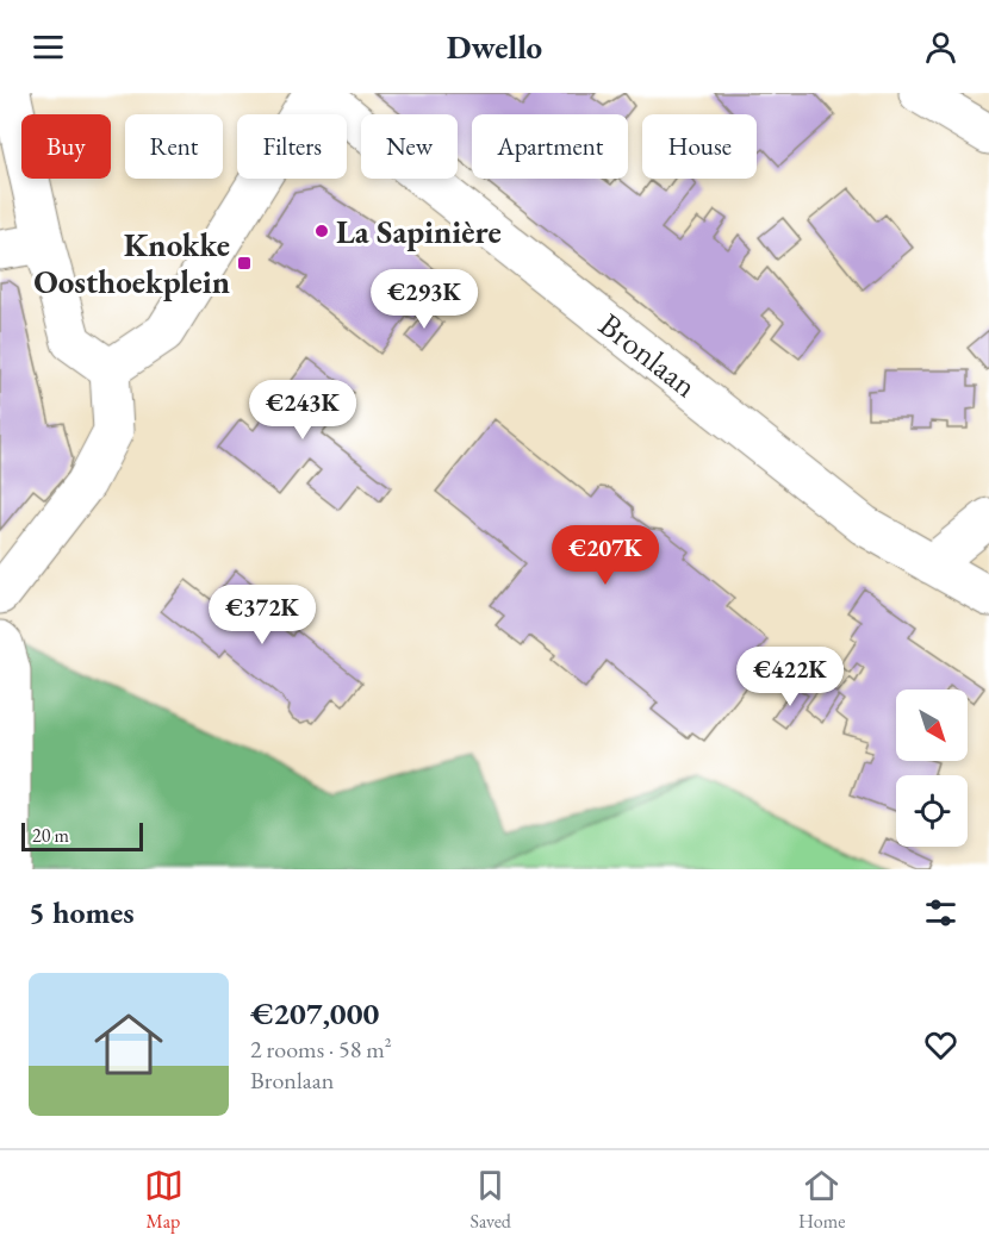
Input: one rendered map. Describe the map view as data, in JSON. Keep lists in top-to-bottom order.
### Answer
{
  "streets": {
    "street": ["Bronlaan"]
  },
  "places": {
    "other": ["La Sapinière"],
    "transit": ["Knokke Oosthoekplein"]
  },
  "scale_bar": "20 m",
  "north": "bottom right",
  "page": {
    "header": "Dwello",
    "chip": [
      "Buy",
      "Rent",
      "Filters",
      "New",
      "Apartment",
      "House"
    ],
    "price": [
      "€293K",
      "€243K",
      "€207K",
      "€372K",
      "€422K"
    ],
    "scale": "20 m",
    "heading": "5 homes",
    "list": [
      {
        "name": "€207,000",
        "note": "2 rooms · 58 m² · Bronlaan"
      }
    ],
    "tabs": ["Map", "Saved", "Home"]
  }
}
